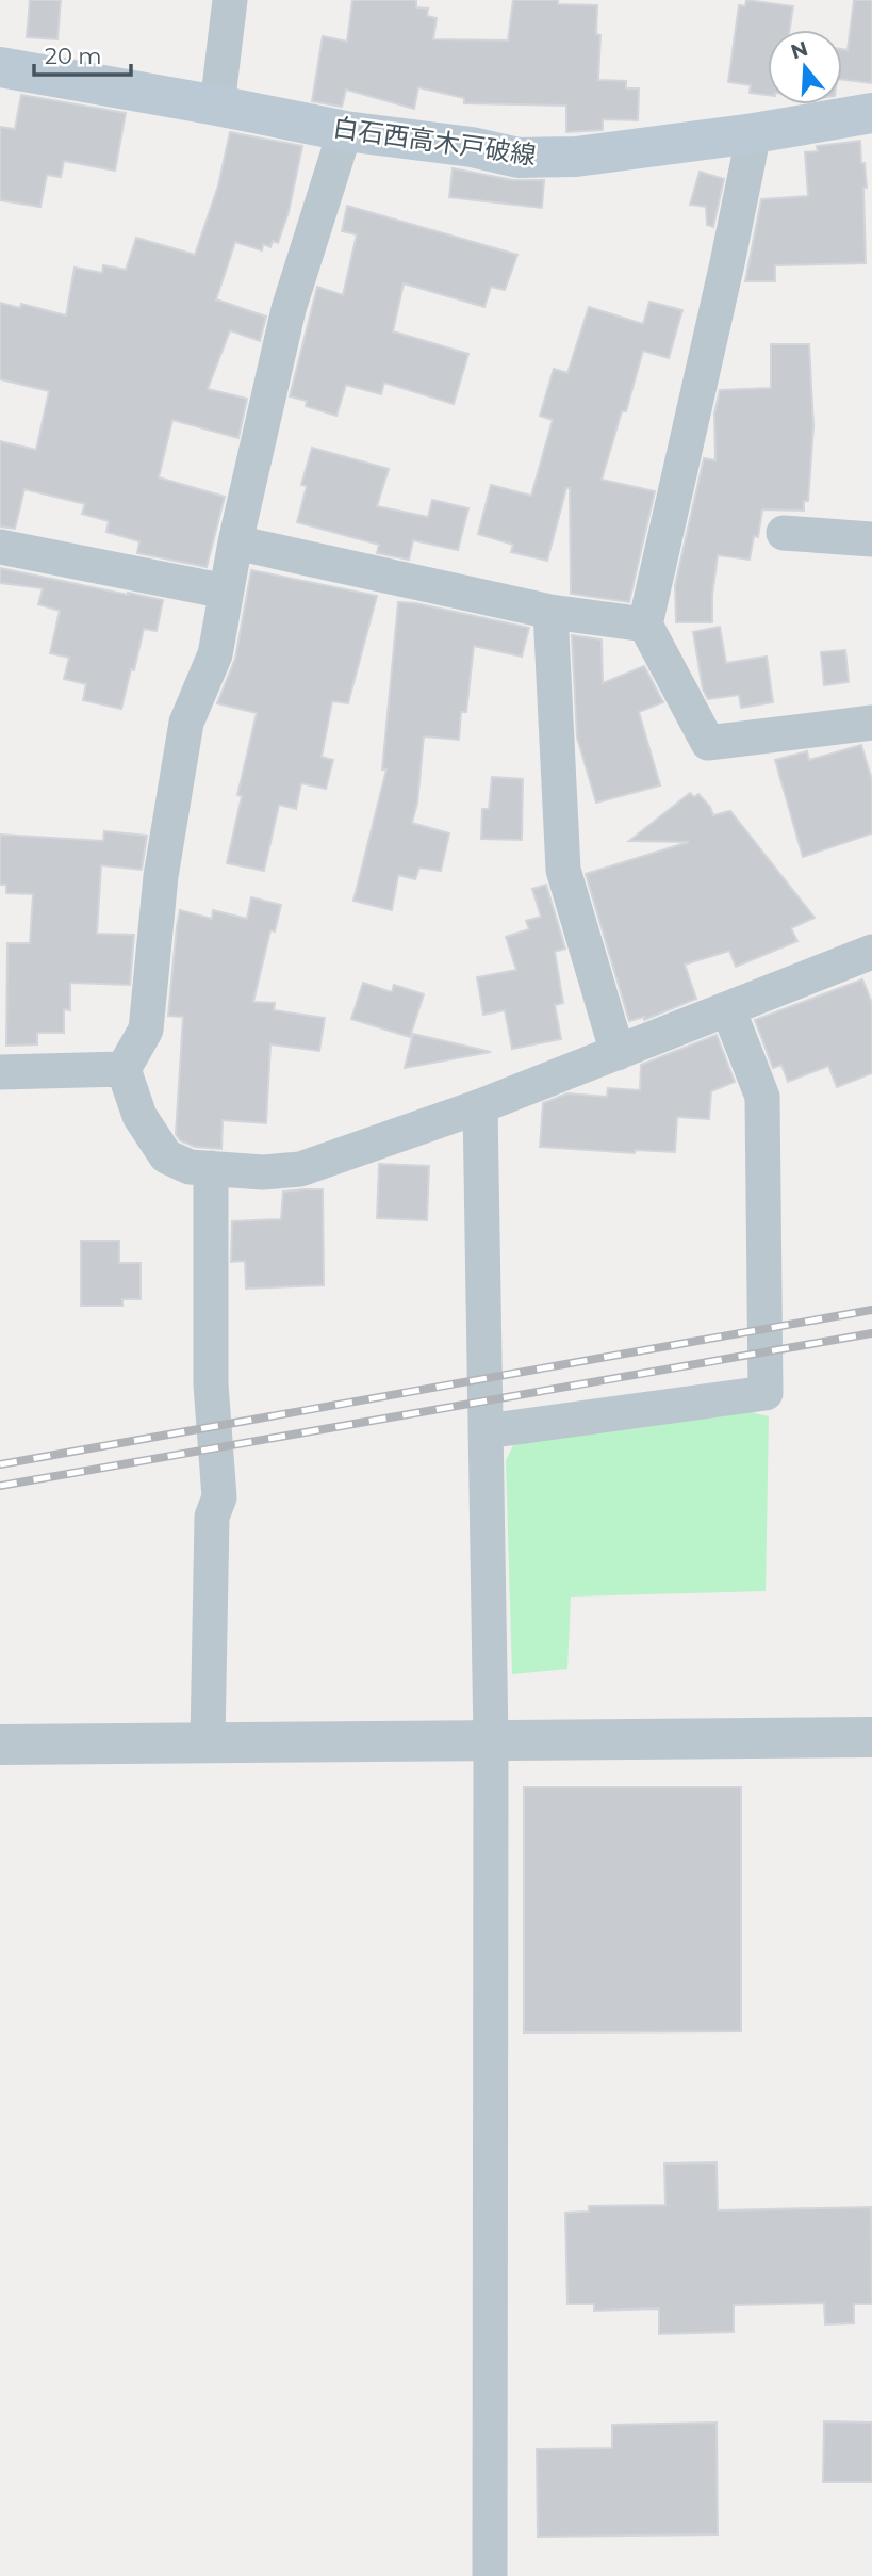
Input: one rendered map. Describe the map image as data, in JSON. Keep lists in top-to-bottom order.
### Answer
{
  "streets": {
    "main road": ["白石西高木戸破線"]
  },
  "scale_bar": "20 m",
  "north": "top"
}
